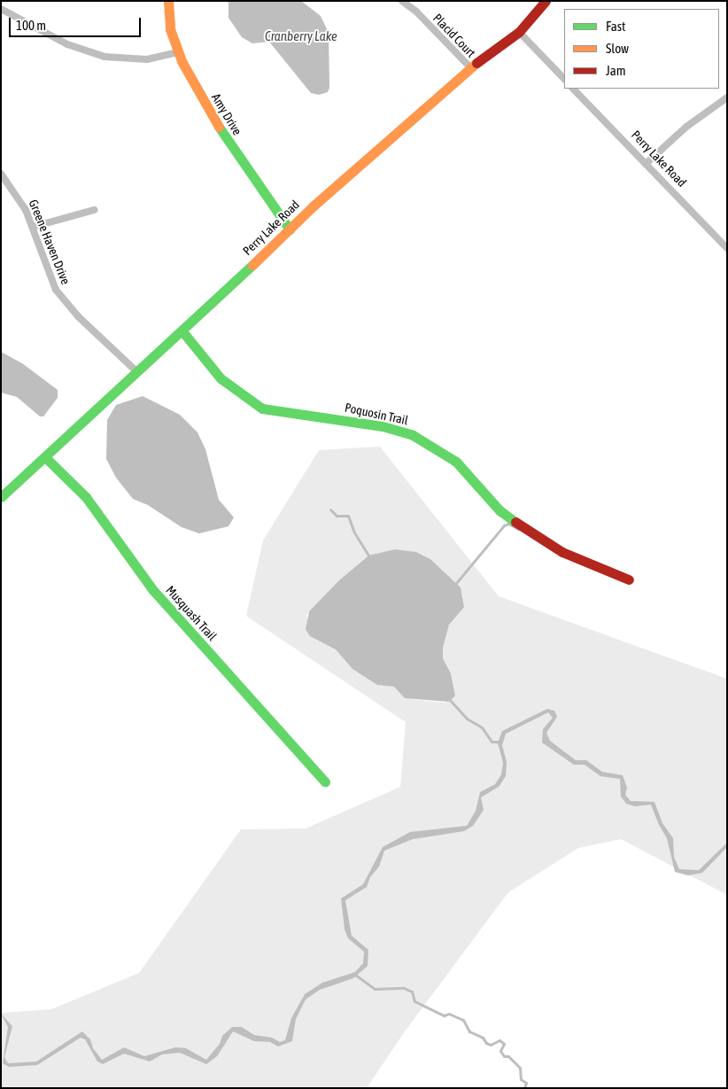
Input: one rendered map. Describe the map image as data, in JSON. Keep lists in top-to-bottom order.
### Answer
{
  "streets": {
    "street": [
      "Placid Court",
      "Amy Drive",
      "Perry Lake Road",
      "Greene Haven Drive",
      "Poquosin Trail",
      "Musquash Trail"
    ]
  },
  "crossings": [
    ["Placid Court", "Perry Lake Road"],
    ["Amy Drive", "Perry Lake Road"],
    ["Perry Lake Road", "Greene Haven Drive"],
    ["Perry Lake Road", "Poquosin Trail"],
    ["Perry Lake Road", "Musquash Trail"]
  ],
  "water": ["Cranberry Lake"],
  "legend": ["Fast", "Slow", "Jam"],
  "scale_bar": "100 m"
}
